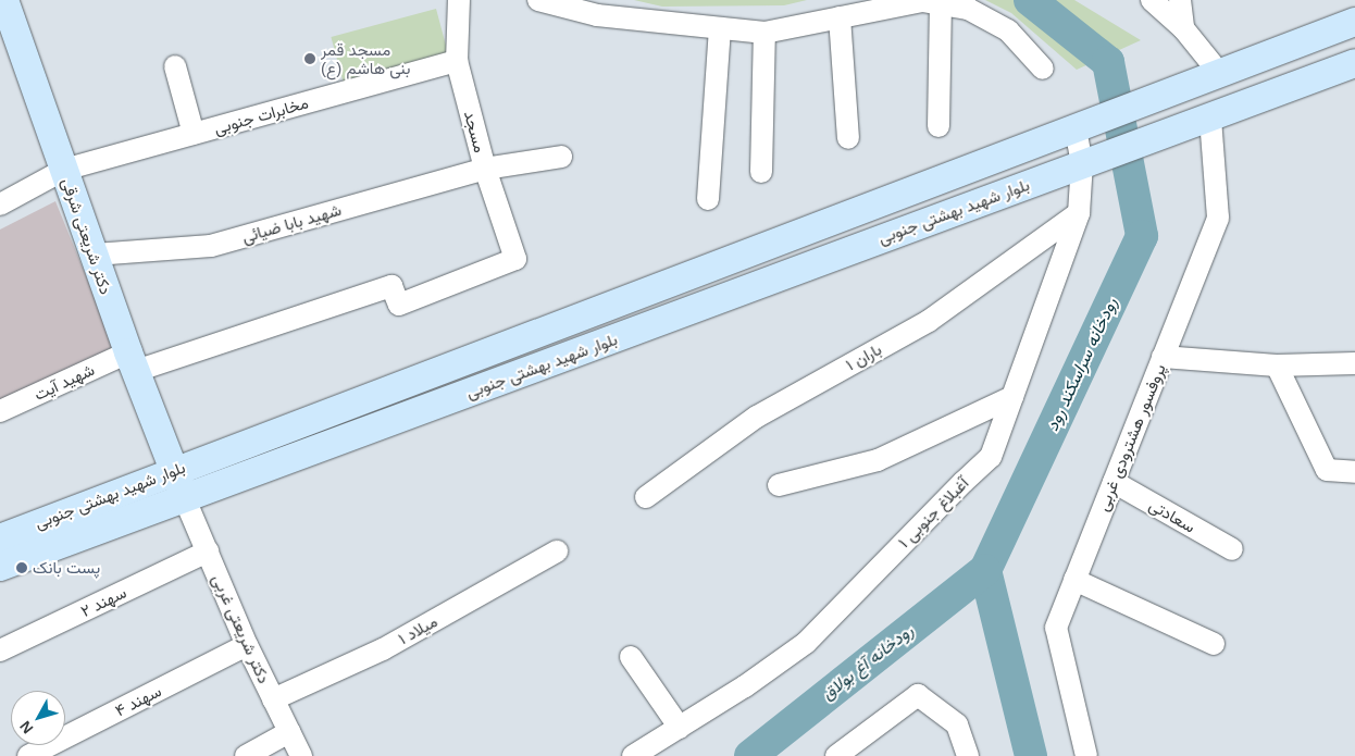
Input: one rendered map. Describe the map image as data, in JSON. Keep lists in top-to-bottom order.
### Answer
{
  "streets": {
    "main road": ["بلوار شهید بهشتی جنوبی", "دکتر شریعتی شرقی"],
    "street": [
      "مخابرات جنوبی",
      "مسجد",
      "شهيد بابا ضيائی",
      "باران ۱",
      "شهید آیت",
      "پروفسور هشترودی غربی",
      "آغبلاغ جنوبی ۱",
      "سعادتی",
      "سهند ۲",
      "دکتر شریعتی غربی",
      "میلاد ۱",
      "سهند ۴"
    ]
  },
  "crossings": [
    ["مخابرات جنوبی", "مسجد"],
    ["مخابرات جنوبی", "دکتر شریعتی شرقی"],
    ["مسجد", "شهيد بابا ضيائی"],
    ["مسجد", "شهید آیت"],
    ["بلوار شهید بهشتی جنوبی", "دکتر شریعتی شرقی"],
    ["بلوار شهید بهشتی جنوبی", "پروفسور هشترودی غربی"],
    ["بلوار شهید بهشتی جنوبی", "آغبلاغ جنوبی ۱"],
    ["بلوار شهید بهشتی جنوبی", "دکتر شریعتی غربی"],
    ["شهيد بابا ضيائی", "دکتر شریعتی شرقی"],
    ["دکتر شریعتی شرقی", "شهید آیت"],
    ["دکتر شریعتی شرقی", "دکتر شریعتی غربی"],
    ["باران ۱", "آغبلاغ جنوبی ۱"],
    ["پروفسور هشترودی غربی", "سعادتی"],
    ["سهند ۲", "دکتر شریعتی غربی"],
    ["دکتر شریعتی غربی", "میلاد ۱"],
    ["دکتر شریعتی غربی", "سهند ۴"]
  ],
  "water": ["رودخانه سراسکند رود", "رودخانه آغ بولاق"],
  "places": ["مسجد قمر بنی هاشم (ع)", "پست بانک"],
  "north": "bottom left"
}
